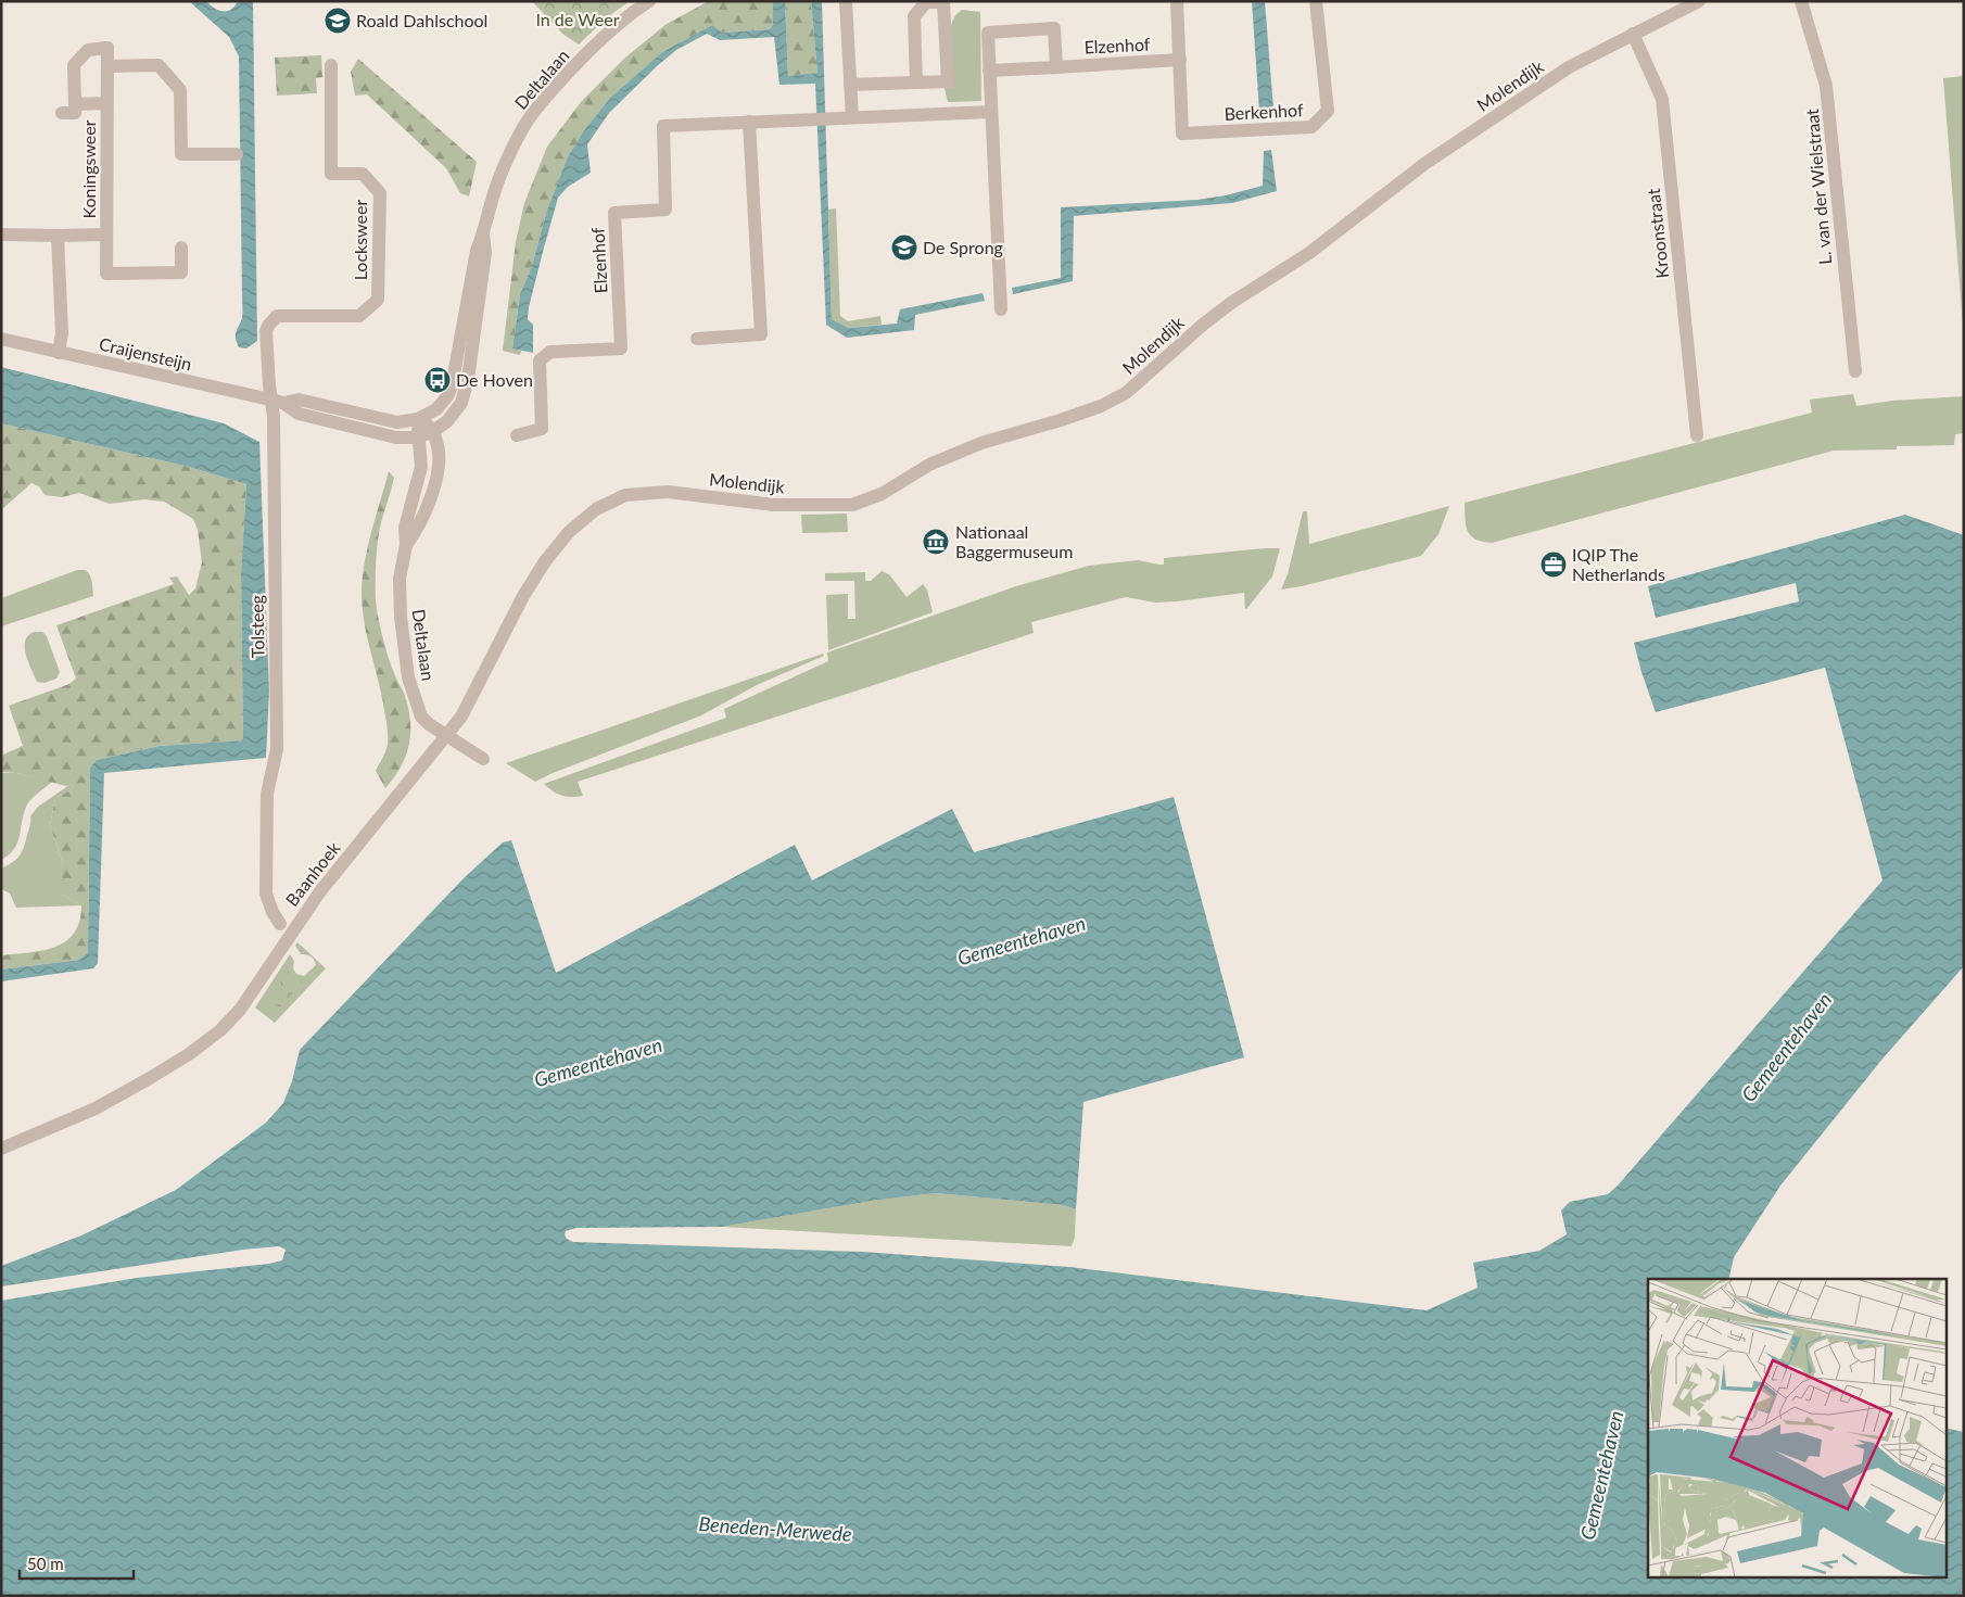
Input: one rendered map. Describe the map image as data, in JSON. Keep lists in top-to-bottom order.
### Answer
{
  "streets": {
    "street": [
      "Elzenhof",
      "Deltalaan",
      "Molendijk",
      "Berkenhof",
      "Koningsweer",
      "L. van der Wielstraat",
      "Kroonstraat",
      "Locksweer",
      "Craijensteijn",
      "Tolsteeg",
      "Baanhoek"
    ]
  },
  "crossings": [
    ["Elzenhof", "Berkenhof"],
    ["Deltalaan", "Craijensteijn"],
    ["Deltalaan", "Baanhoek"],
    ["Molendijk", "Kroonstraat"],
    ["Molendijk", "Baanhoek"],
    ["Locksweer", "Tolsteeg"],
    ["Craijensteijn", "Tolsteeg"]
  ],
  "water": ["Gemeentehaven", "Beneden-Merwede"],
  "parks": ["In de Weer"],
  "places": {
    "school or university": ["Roald Dahlschool", "De Sprong"],
    "bus stop": ["De Hoven"],
    "museum": ["Nationaal Baggermuseum"],
    "office": ["IQIP The Netherlands"]
  },
  "scale_bar": "50 m"
}
